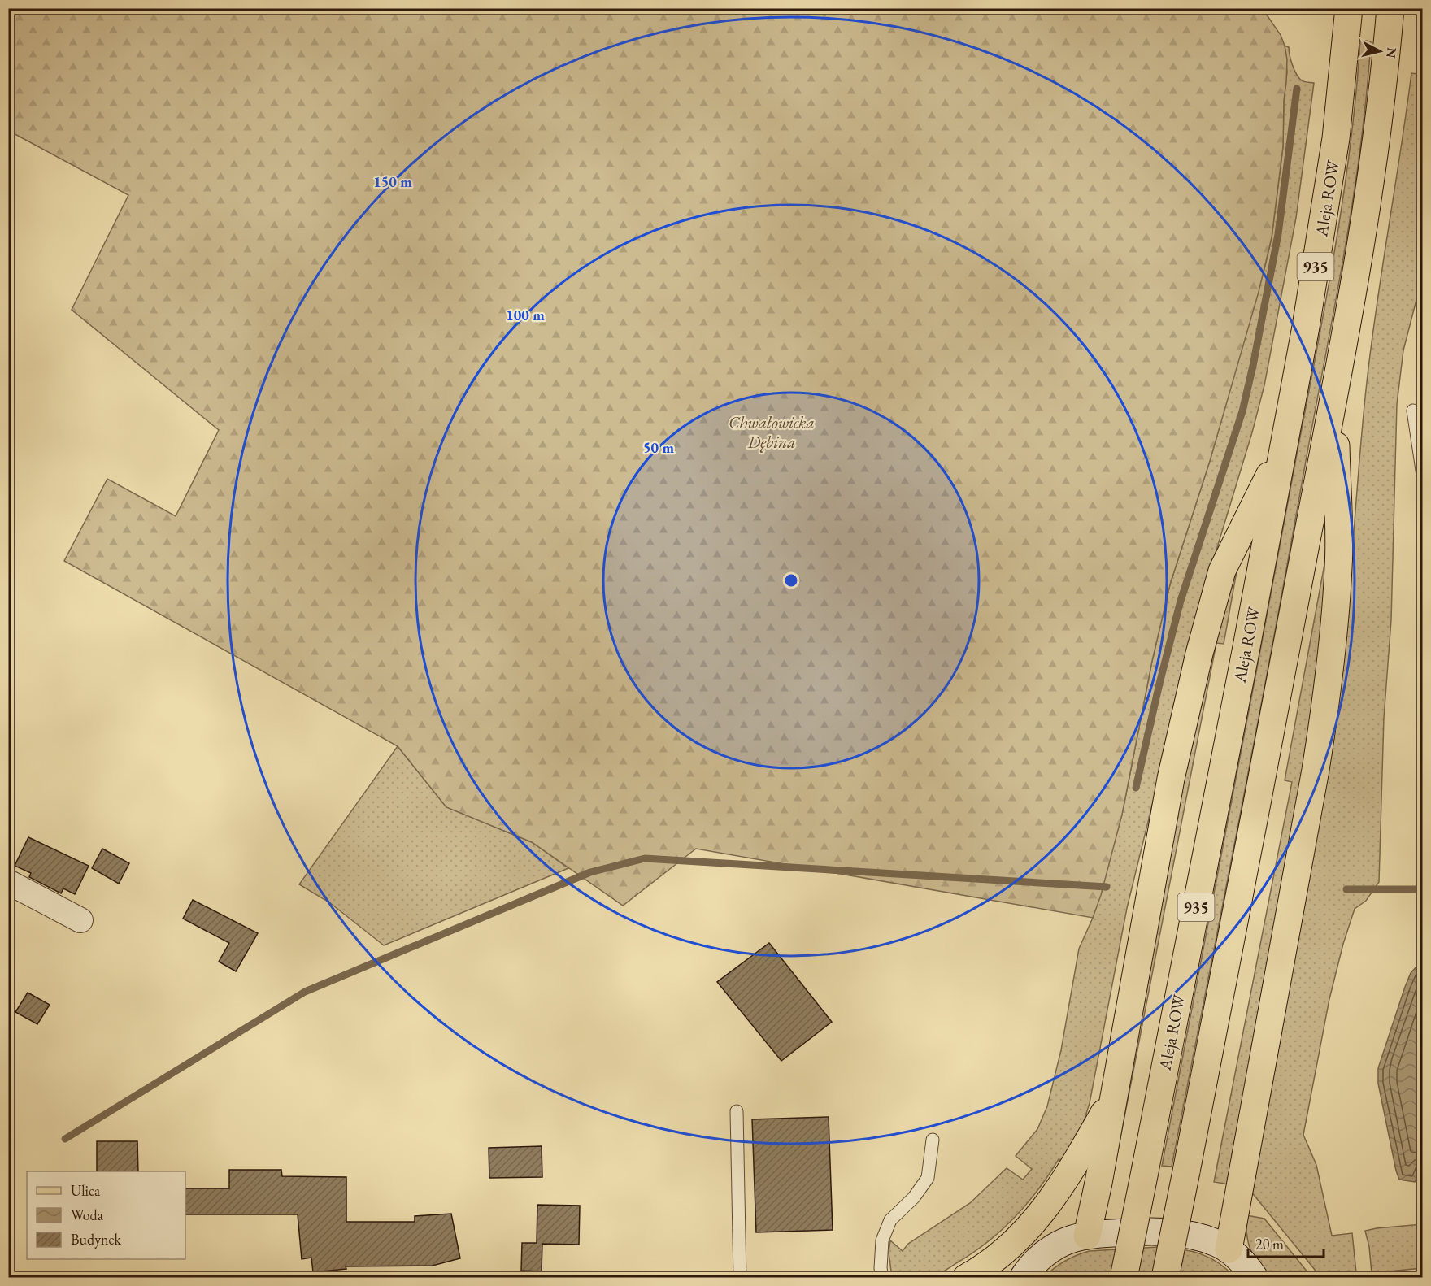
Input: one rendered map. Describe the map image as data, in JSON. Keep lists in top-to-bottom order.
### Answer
{
  "streets": {
    "main road": ["Aleja ROW", "935"]
  },
  "parks": ["Chwałowicka Dębina"],
  "legend": ["Ulica", "Woda", "Budynek"],
  "scale_bar": "20 m",
  "north": "right",
  "rings": ["150 m", "100 m", "50 m"]
}
